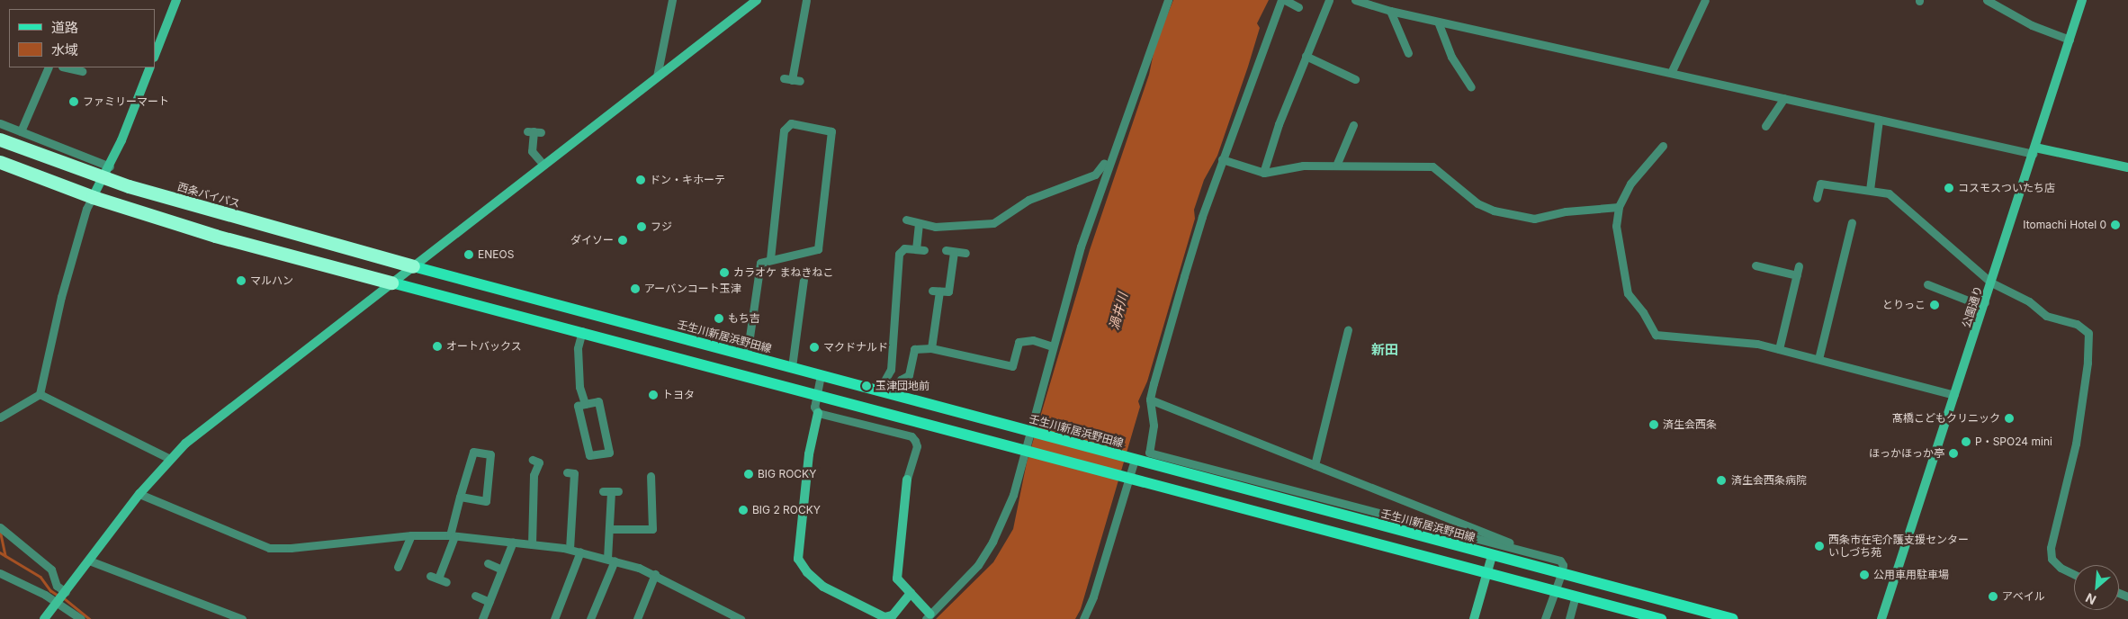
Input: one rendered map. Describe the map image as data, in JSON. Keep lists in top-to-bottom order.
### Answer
{
  "streets": {
    "highway": ["西条バイパス"],
    "main road": ["壬生川新居浜野田線"],
    "street": ["公園通り"]
  },
  "crossings": [
    ["西条バイパス", "壬生川新居浜野田線"]
  ],
  "districts": ["新田"],
  "water": ["渦井川"],
  "places": [
    "ファミリーマート",
    "ドン・キホーテ",
    "コスモスついたち店",
    "Itomachi Hotel 0",
    "フジ",
    "ダイソー",
    "ENEOS",
    "カラオケ まねきねこ",
    "マルハン",
    "アーバンコート玉津",
    "とりっこ",
    "もち吉",
    "オートバックス",
    "マクドナルド",
    "玉津団地前",
    "トヨタ",
    "髙橋こどもクリニック",
    "済生会西条",
    "P・SPO24 mini",
    "ほっかほっか亭",
    "BIG ROCKY",
    "済生会西条病院",
    "BIG 2 ROCKY",
    "西条市在宅介護支援センター いしづち苑",
    "公用車用駐車場",
    "アベイル"
  ],
  "legend": ["道路", "水域"],
  "north": "bottom left"
}
